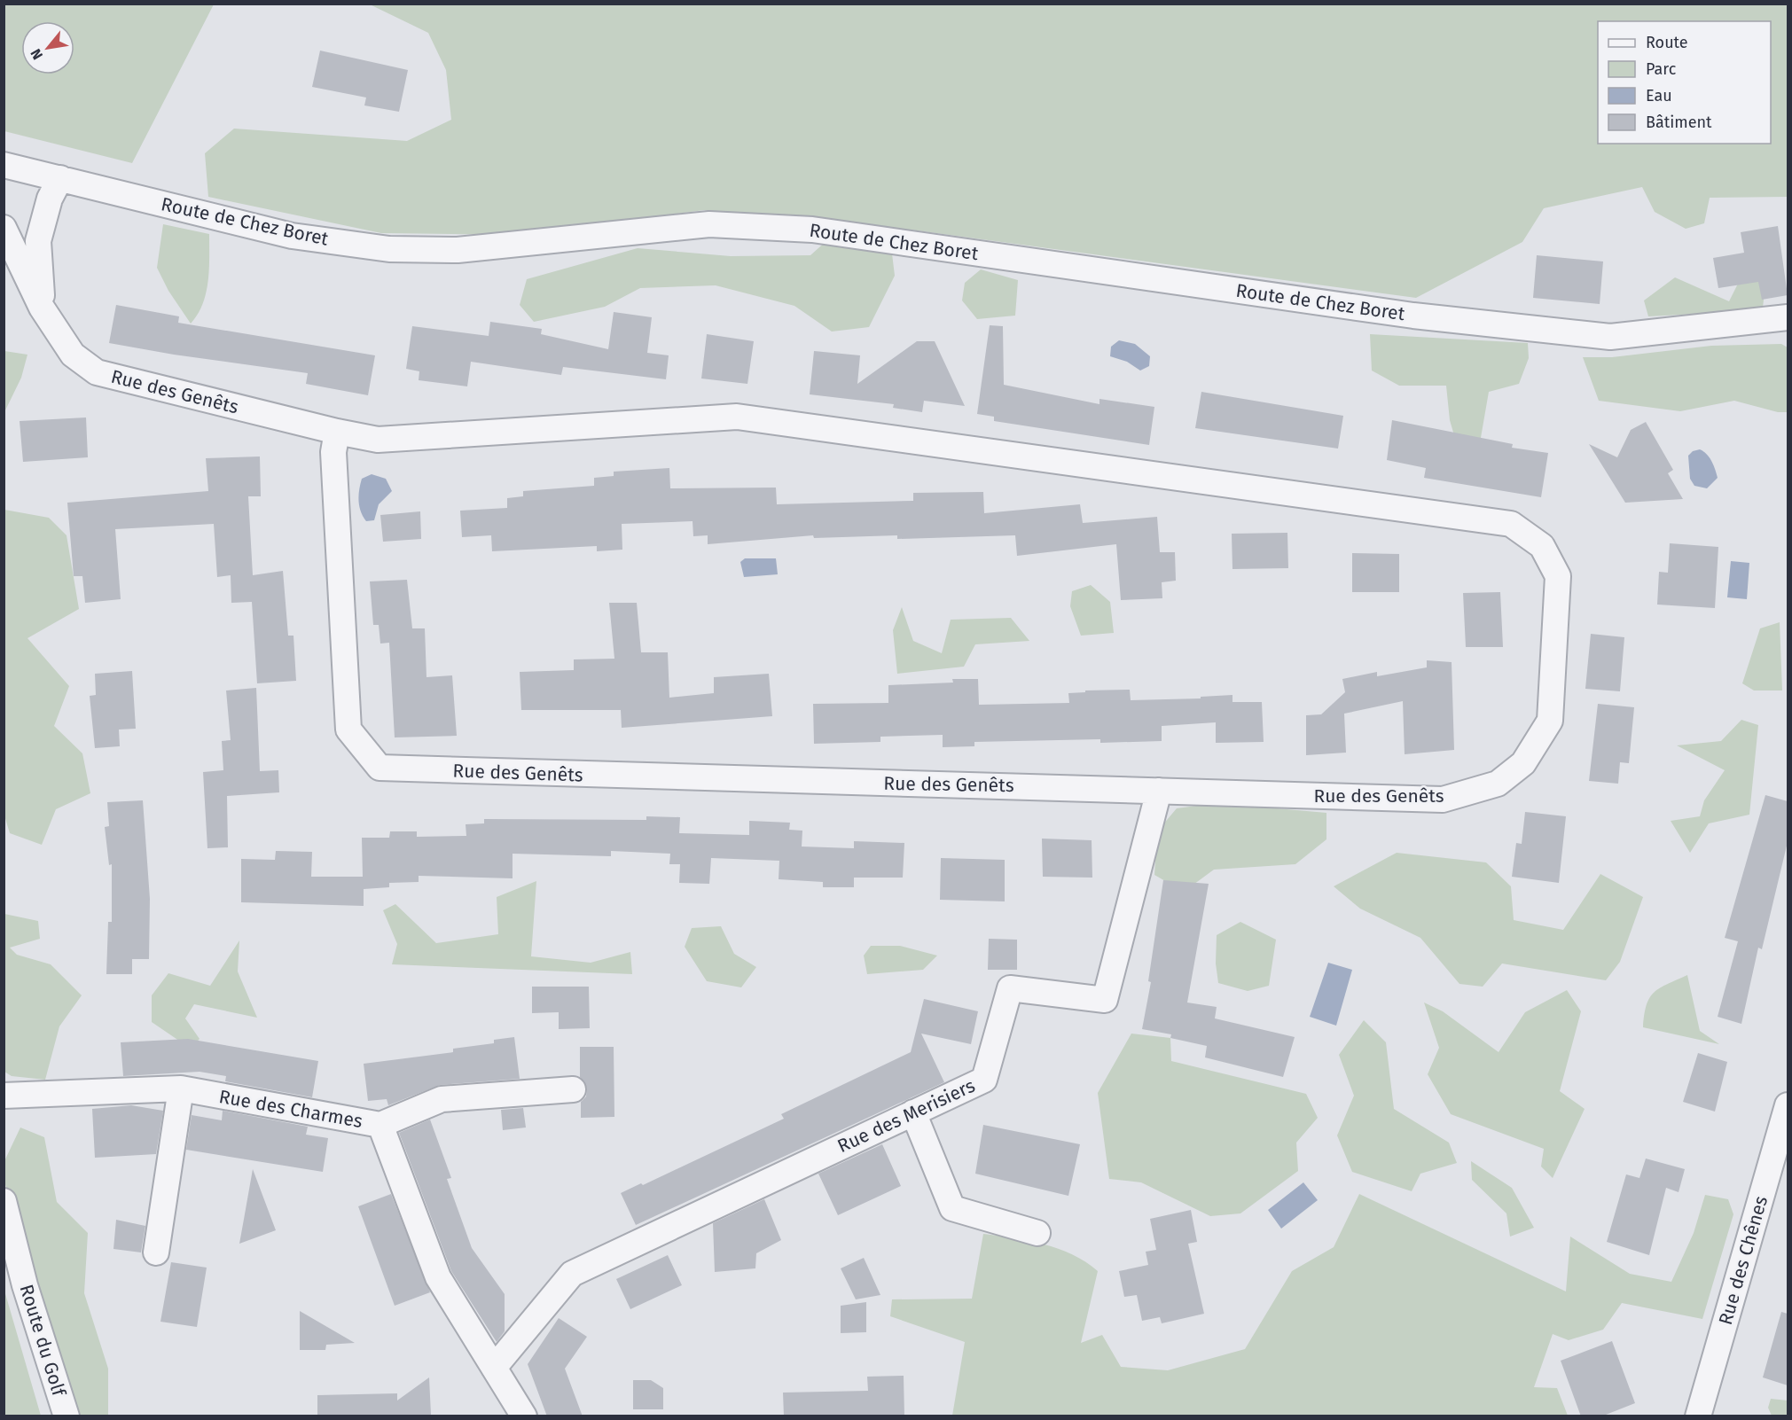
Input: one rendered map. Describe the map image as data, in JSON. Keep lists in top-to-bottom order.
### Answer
{
  "streets": {
    "street": [
      "Route de Chez Boret",
      "Rue des Genêts",
      "Rue des Charmes",
      "Rue des Merisiers",
      "Rue des Chênes",
      "Route du Golf"
    ]
  },
  "crossings": [
    ["Rue des Genêts", "Rue des Merisiers"],
    ["Rue des Charmes", "Rue des Merisiers"]
  ],
  "legend": [
    "Route",
    "Parc",
    "Eau",
    "Bâtiment"
  ],
  "north": "bottom left"
}
